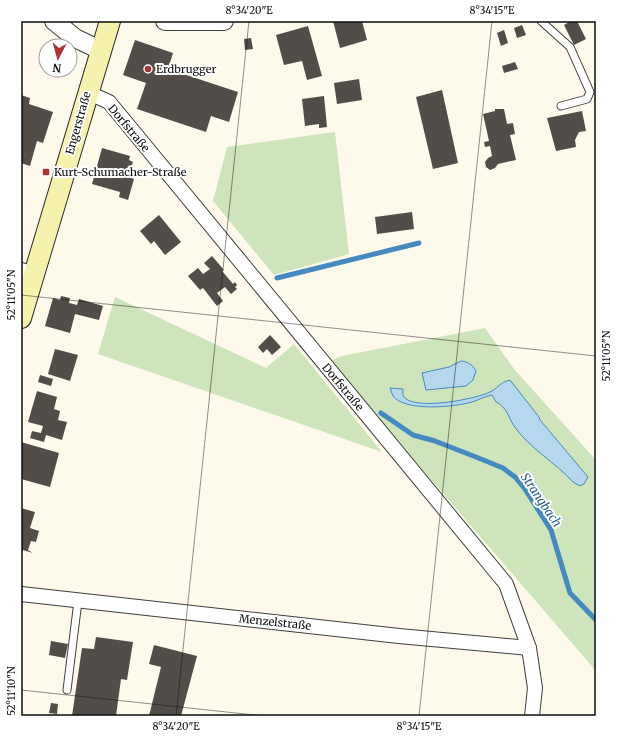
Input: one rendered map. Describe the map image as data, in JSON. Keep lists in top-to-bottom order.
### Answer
{
  "streets": {
    "main road": ["Engerstraße"],
    "street": ["Dorfstraße", "Menzelstraße"]
  },
  "crossings": [
    ["Engerstraße", "Dorfstraße"],
    ["Dorfstraße", "Menzelstraße"]
  ],
  "water": ["Strangbach"],
  "places": {
    "other": ["Erdbrugger"],
    "transit": ["Kurt-Schumacher-Straße"]
  },
  "north": "bottom",
  "coordinates": [
    "8°34'20\"E",
    "8°34'15\"E",
    "52°11'05\"N",
    "52°11'10\"N"
  ]
}
